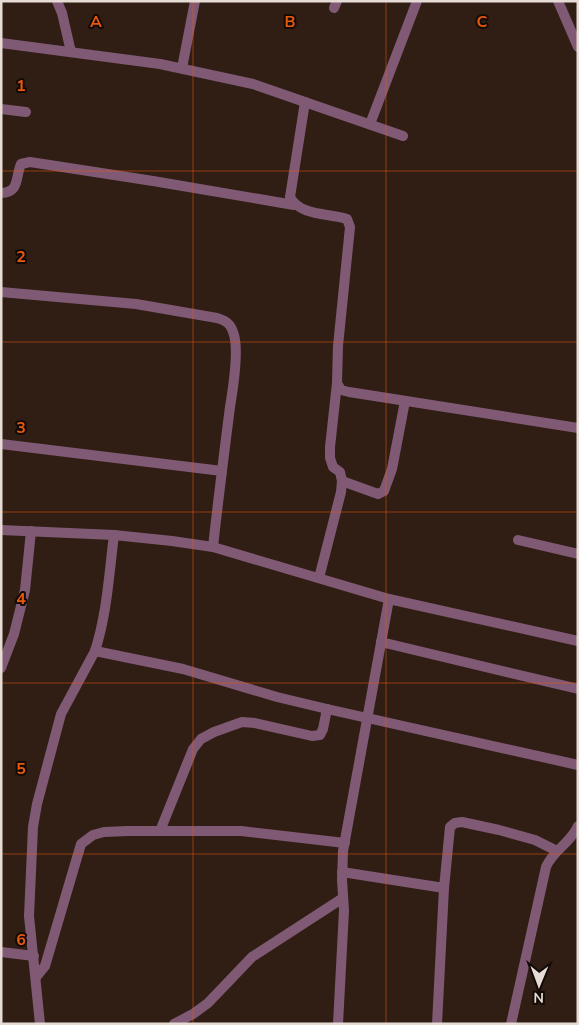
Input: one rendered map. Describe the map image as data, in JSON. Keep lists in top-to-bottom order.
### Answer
{
  "north": "bottom",
  "grid": {
    "columns": ["A", "B", "C"],
    "rows": [
      "1",
      "2",
      "3",
      "4",
      "5",
      "6"
    ]
  }
}
